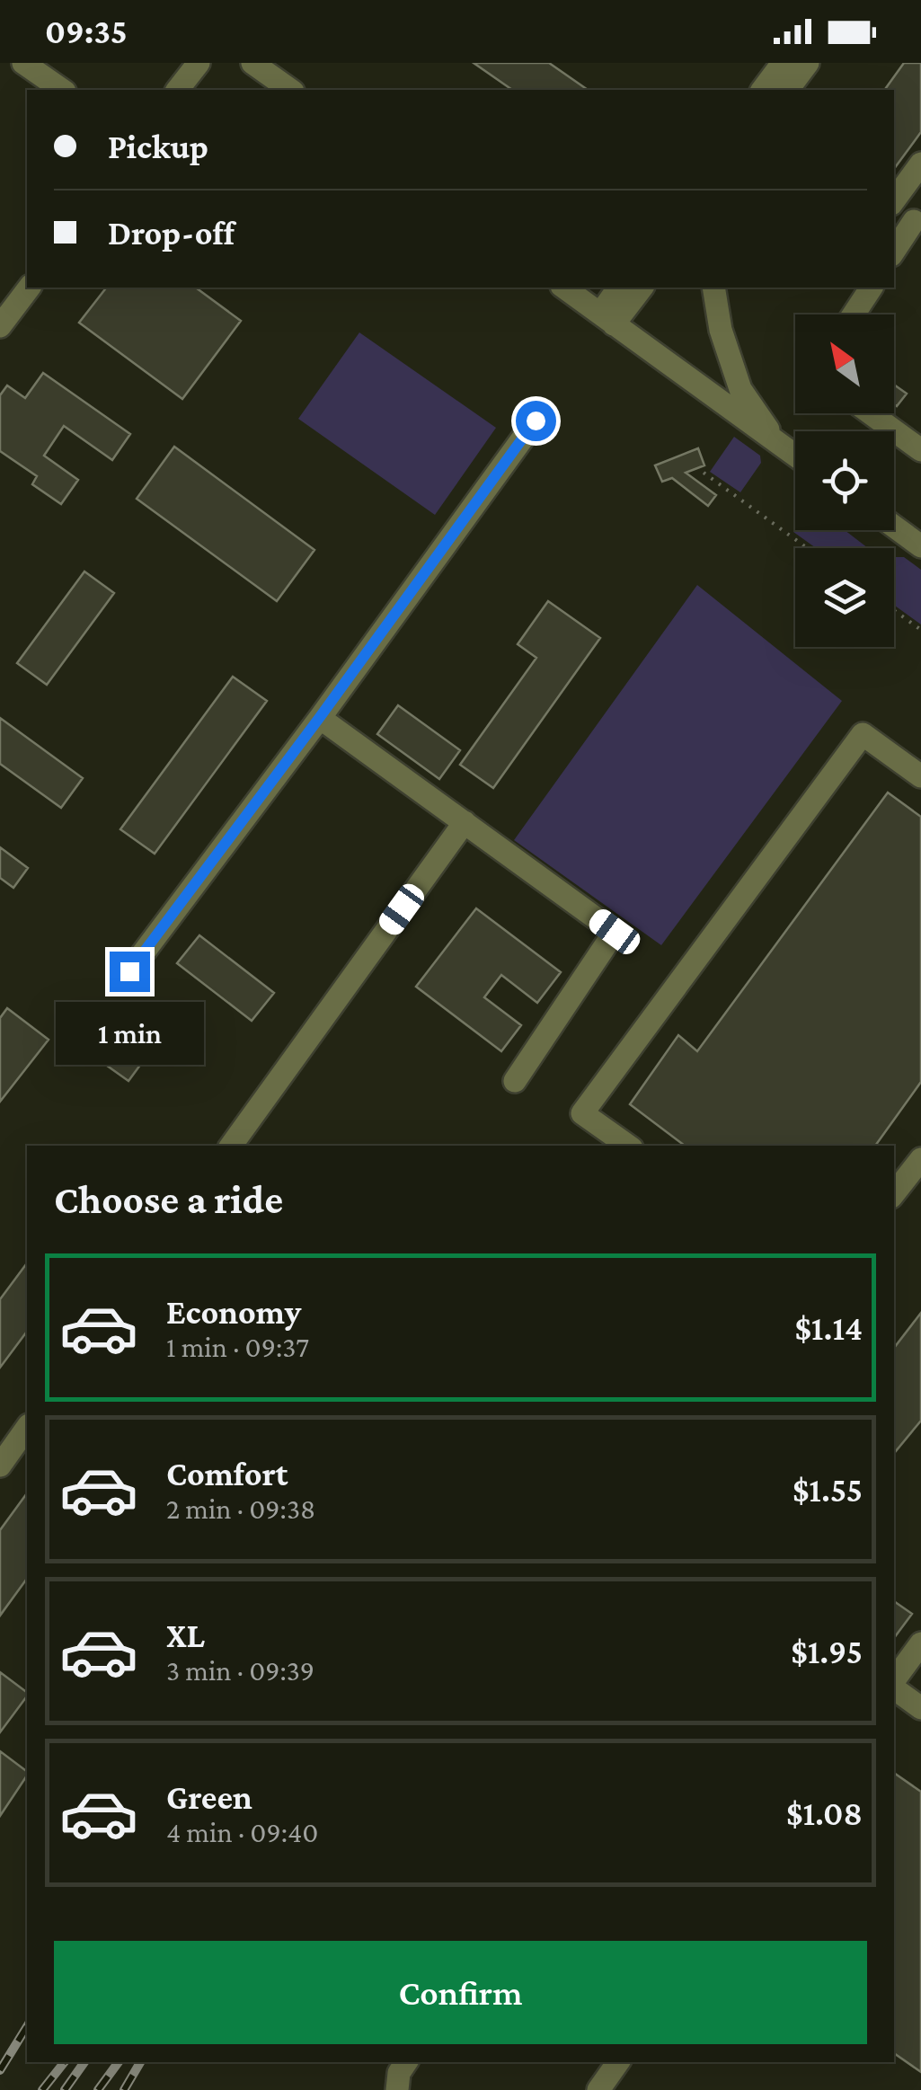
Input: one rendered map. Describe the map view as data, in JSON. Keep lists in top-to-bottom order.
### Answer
{
  "north": "top left",
  "page": {
    "status": "09:35",
    "banner": ["Pickup", "Drop-off"],
    "bubble": "1 min",
    "heading": "Choose a ride",
    "list": [
      {
        "name": "Economy",
        "note": "1 min · 09:37",
        "value": "$1.14"
      },
      {
        "name": "Comfort",
        "note": "2 min · 09:38",
        "value": "$1.55"
      },
      {
        "name": "XL",
        "note": "3 min · 09:39",
        "value": "$1.95"
      },
      {
        "name": "Green",
        "note": "4 min · 09:40",
        "value": "$1.08"
      }
    ],
    "buttons": "Confirm"
  }
}
